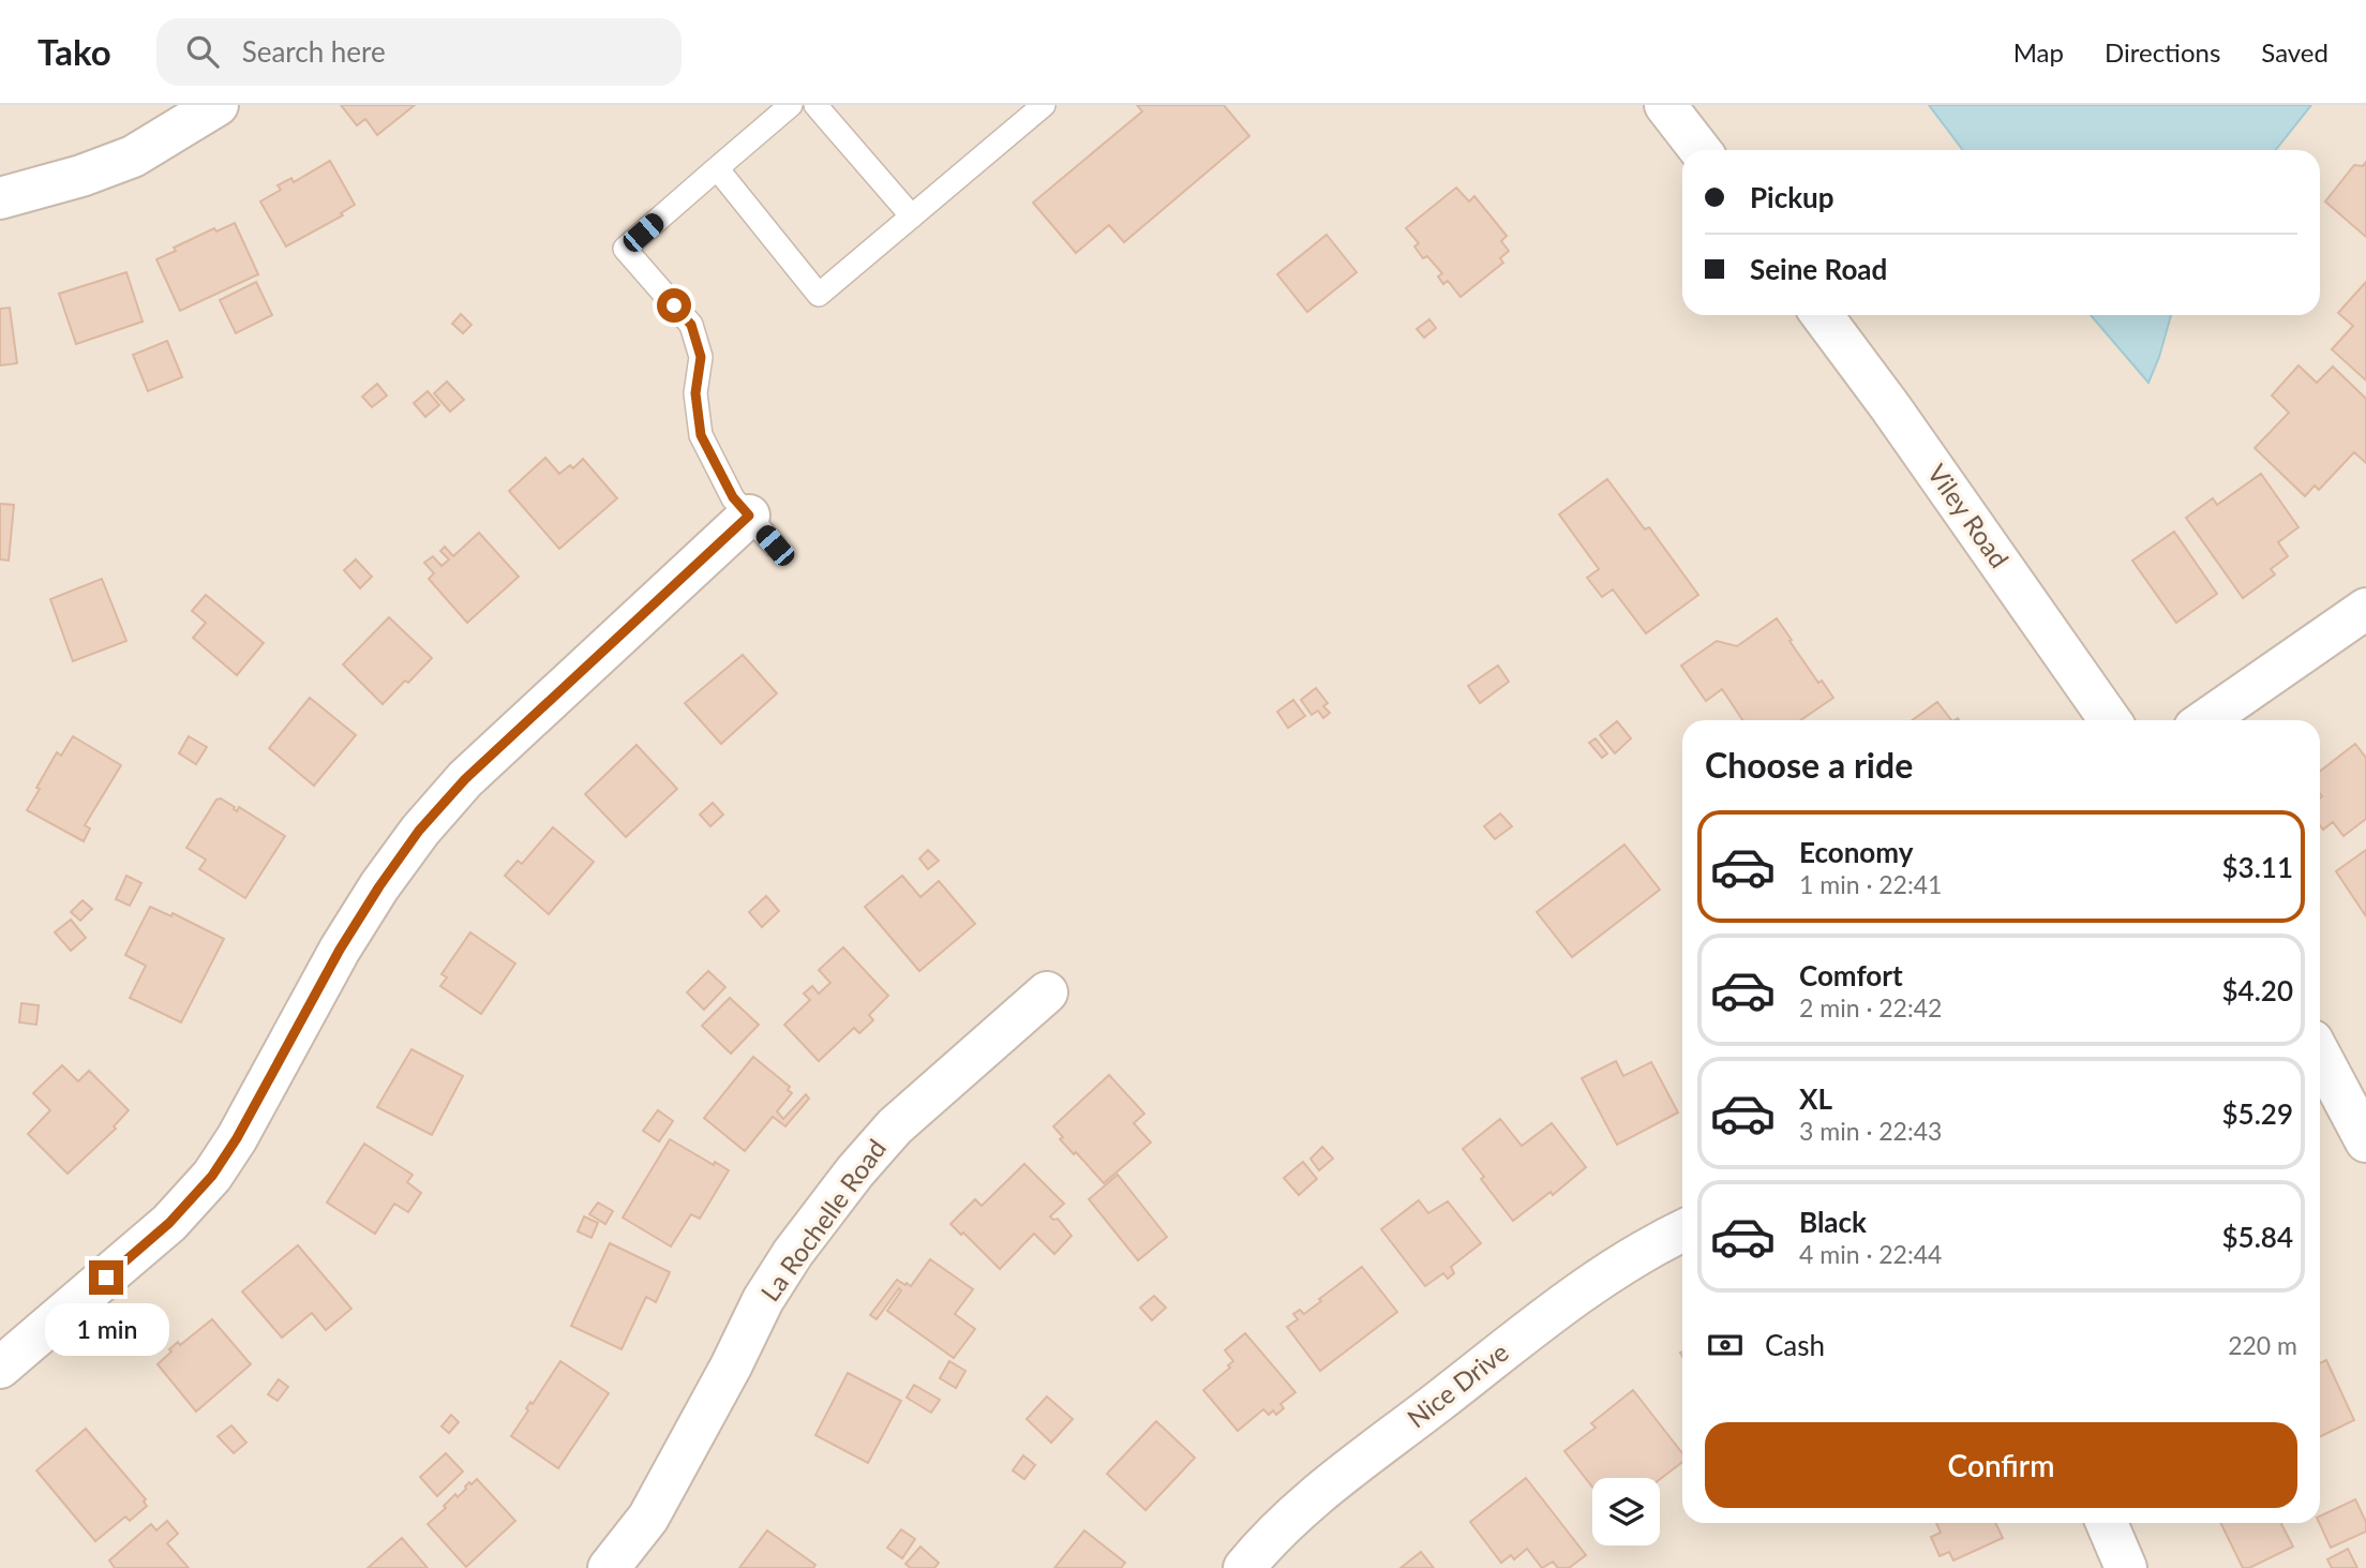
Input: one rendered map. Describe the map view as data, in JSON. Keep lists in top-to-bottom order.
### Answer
{
  "streets": {
    "street": ["Viley Road", "La Rochelle Road", "Nice Drive"]
  },
  "page": {
    "header": "Tako",
    "search": "Search here",
    "nav": ["Map", "Directions", "Saved"],
    "banner": ["Pickup", "Seine Road"],
    "heading": "Choose a ride",
    "list": [
      {
        "name": "Economy",
        "note": "1 min · 22:41",
        "value": "$3.11"
      },
      {
        "name": "Comfort",
        "note": "2 min · 22:42",
        "value": "$4.20"
      },
      {
        "name": "XL",
        "note": "3 min · 22:43",
        "value": "$5.29"
      },
      {
        "name": "Black",
        "note": "4 min · 22:44",
        "value": "$5.84"
      }
    ],
    "bubble": "1 min",
    "pay": ["Cash", "220 m"],
    "buttons": "Confirm"
  }
}
